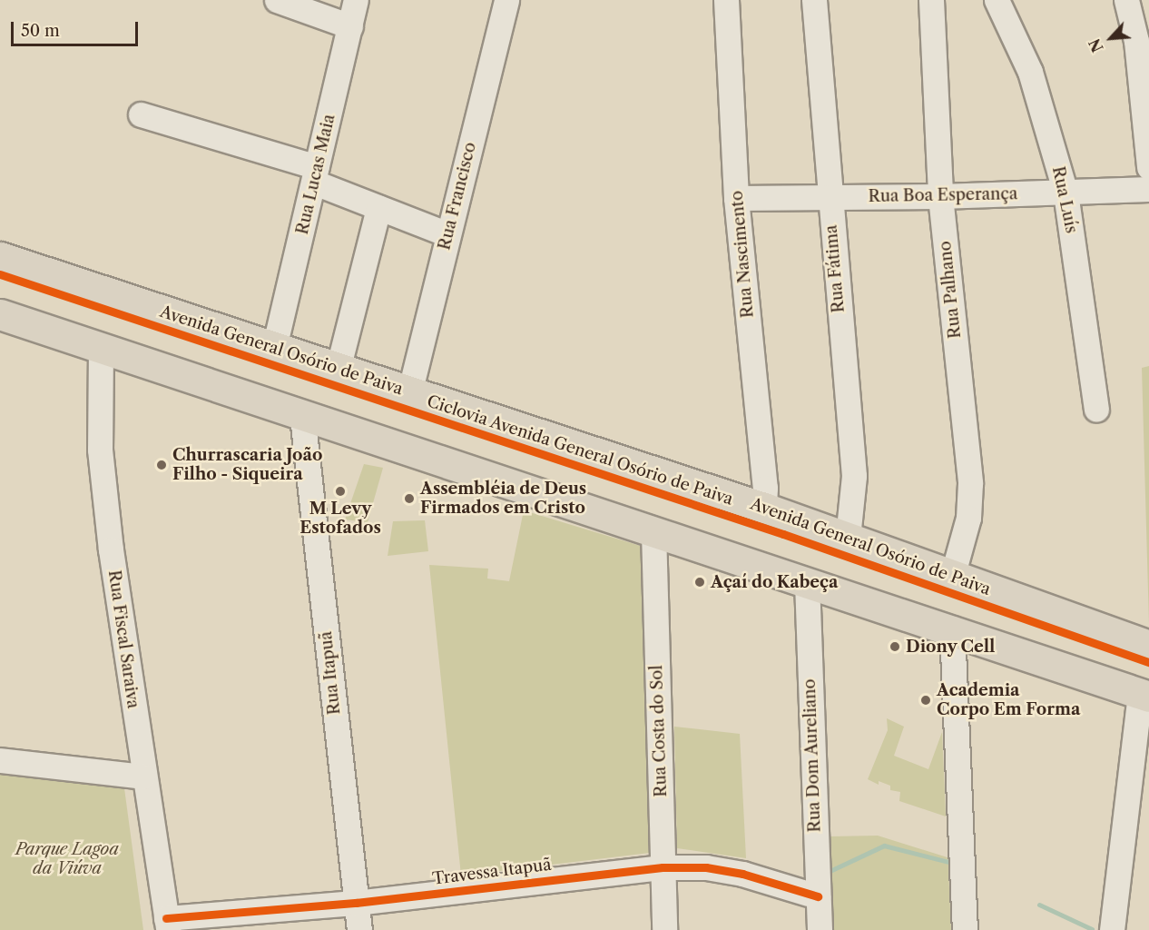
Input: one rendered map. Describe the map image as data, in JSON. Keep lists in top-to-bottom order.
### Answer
{
  "streets": {
    "main road": ["Avenida General Osório de Paiva"],
    "street": [
      "Rua Lucas Maia",
      "Rua Boa Esperança",
      "Rua Francisco",
      "Rua Luís",
      "Rua Nascimento",
      "Rua Fátima",
      "Rua Palhano",
      "Rua Fiscal Saraiva",
      "Rua Itapuã",
      "Rua Costa do Sol",
      "Rua Dom Aureliano",
      "Travessa Itapuã"
    ],
    "cycle path": ["Ciclovia Avenida General Osório de Paiva"]
  },
  "crossings": [
    ["Rua Lucas Maia", "Avenida General Osório de Paiva"],
    ["Rua Boa Esperança", "Rua Luís"],
    ["Rua Boa Esperança", "Rua Nascimento"],
    ["Rua Boa Esperança", "Rua Fátima"],
    ["Rua Boa Esperança", "Rua Palhano"],
    ["Rua Francisco", "Avenida General Osório de Paiva"],
    ["Rua Nascimento", "Avenida General Osório de Paiva"],
    ["Rua Fátima", "Avenida General Osório de Paiva"],
    ["Rua Palhano", "Avenida General Osório de Paiva"],
    ["Rua Fiscal Saraiva", "Travessa Itapuã"],
    ["Rua Itapuã", "Travessa Itapuã"],
    ["Rua Costa do Sol", "Travessa Itapuã"],
    ["Rua Dom Aureliano", "Travessa Itapuã"]
  ],
  "parks": ["Parque Lagoa da Viúva"],
  "places": [
    "Churrascaria João Filho - Siqueira",
    "M Levy Estofados",
    "Assembléia de Deus Firmados em Cristo",
    "Açaí do Kabeça",
    "Diony Cell",
    "Academia Corpo Em Forma"
  ],
  "scale_bar": "50 m",
  "north": "bottom left"
}
